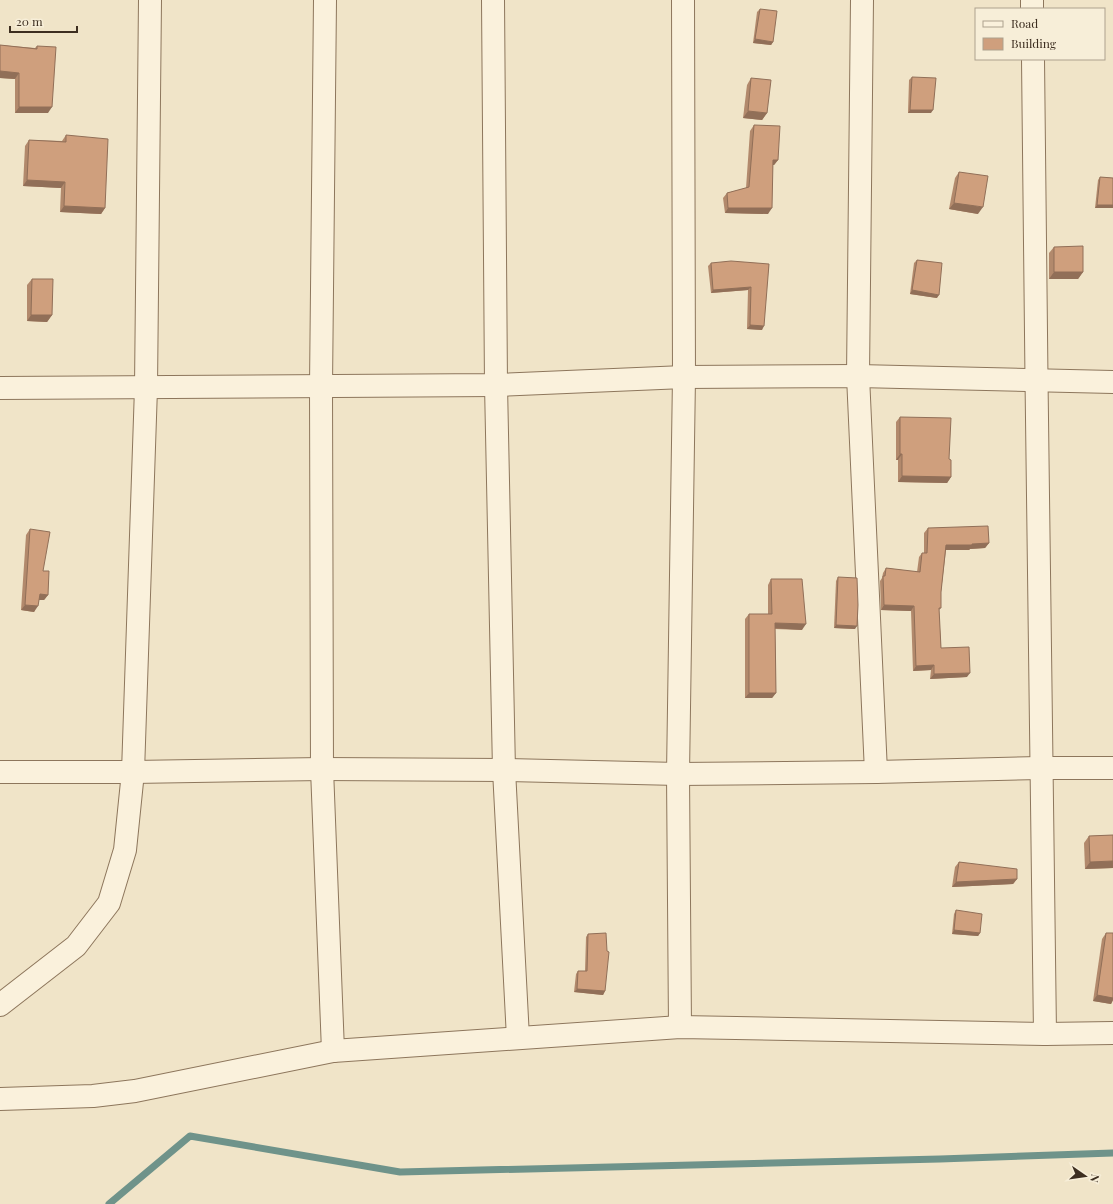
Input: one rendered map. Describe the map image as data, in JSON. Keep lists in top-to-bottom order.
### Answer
{
  "legend": ["Road", "Building"],
  "scale_bar": "20 m",
  "north": "right"
}
